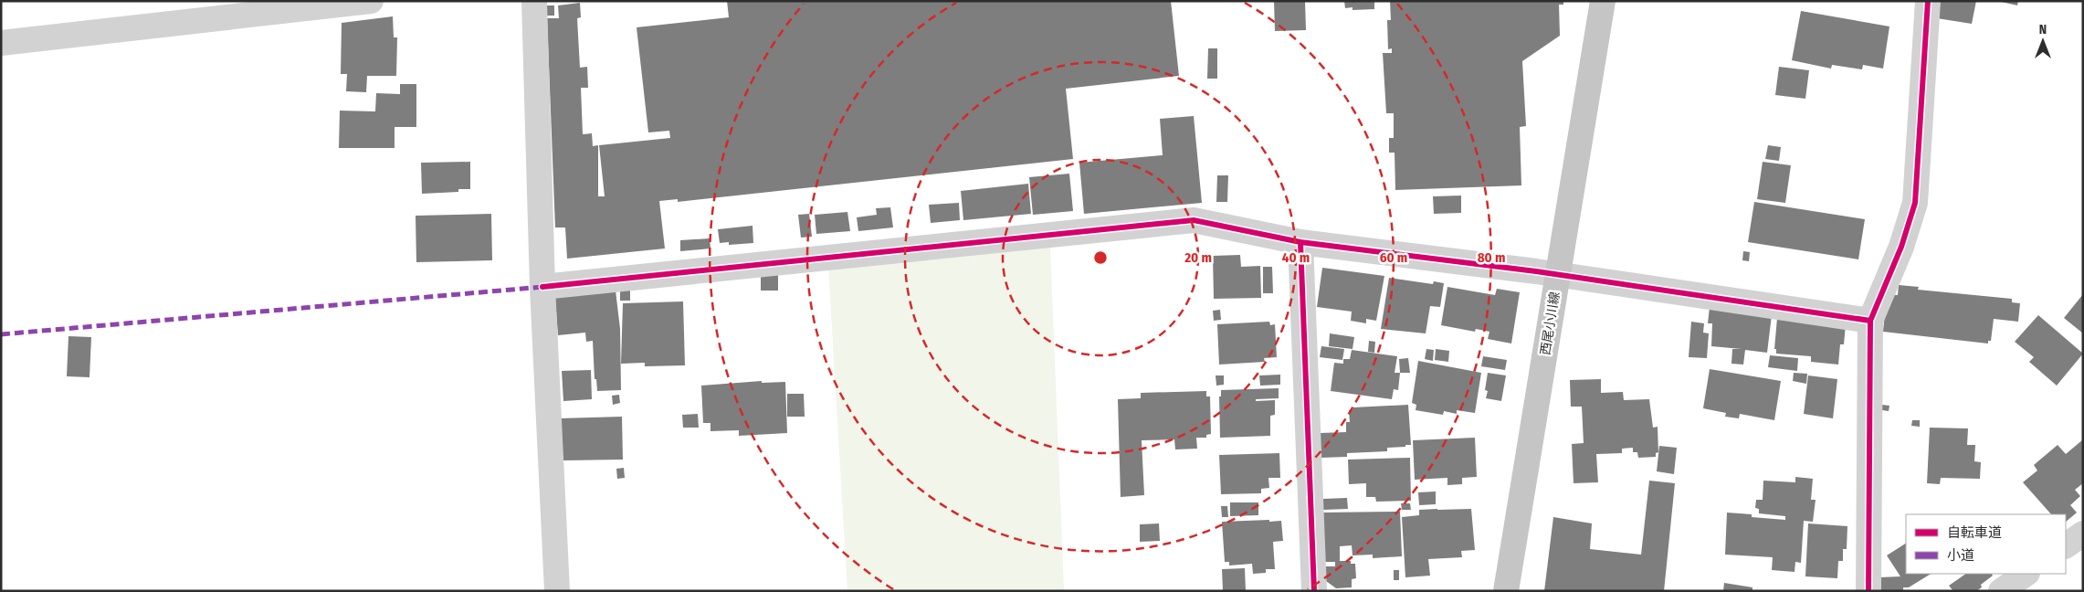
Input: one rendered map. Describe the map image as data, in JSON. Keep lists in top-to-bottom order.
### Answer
{
  "streets": {
    "main road": ["西尾小川線"]
  },
  "legend": ["自転車道", "小道"],
  "north": "top",
  "rings": [
    "20 m",
    "40 m",
    "60 m",
    "80 m"
  ]
}
